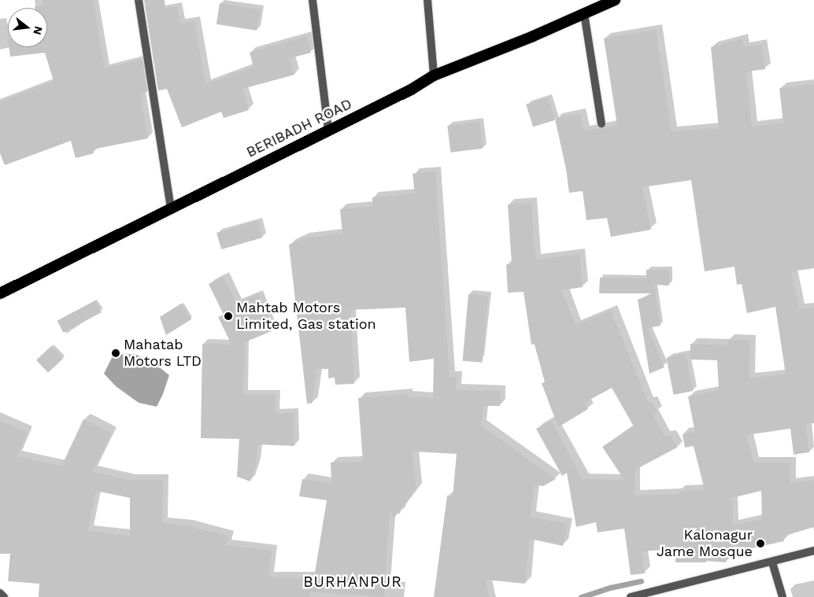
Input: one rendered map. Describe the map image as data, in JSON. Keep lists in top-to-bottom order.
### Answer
{
  "streets": {
    "highway": ["BERIBADH ROAD"]
  },
  "districts": ["BURHANPUR"],
  "places": ["Mahtab Motors Limited, Gas station", "Mahatab Motors LTD", "Kalonagur Jame Mosque"],
  "north": "right"
}
